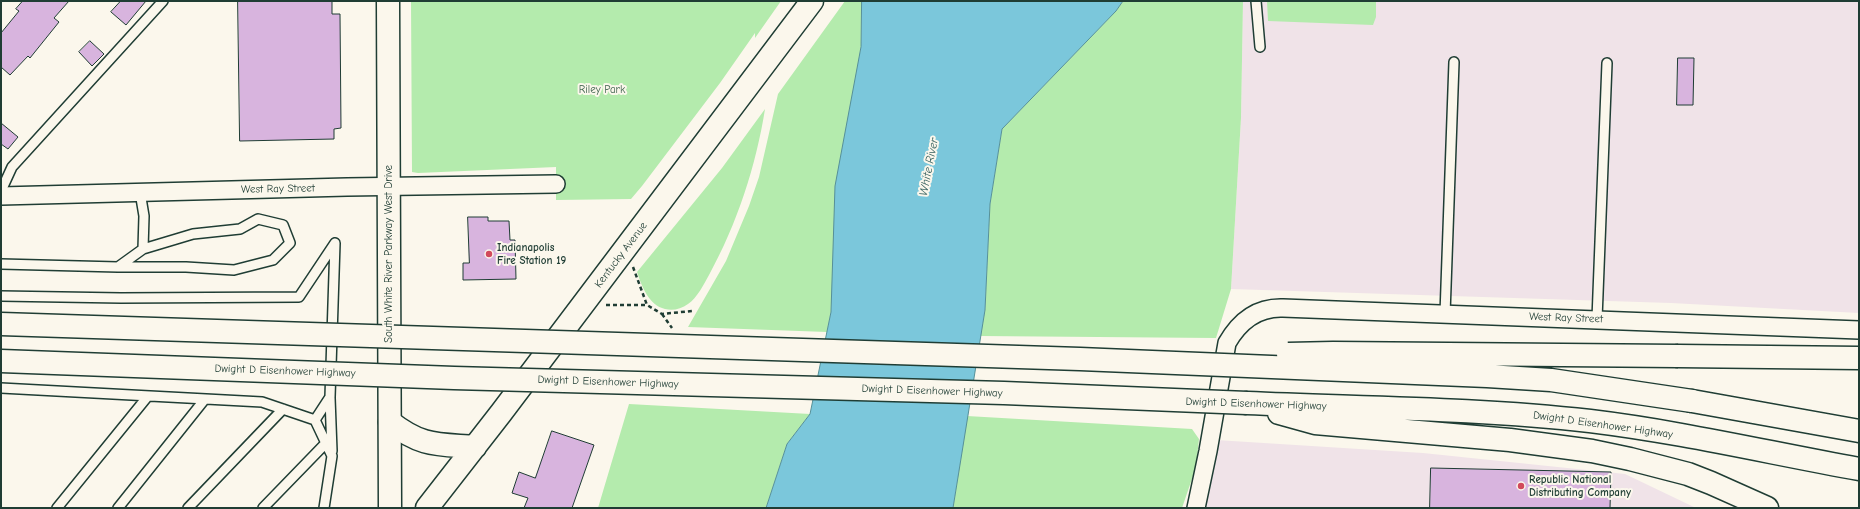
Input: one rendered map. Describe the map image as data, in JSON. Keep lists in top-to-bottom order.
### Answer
{
  "streets": {
    "main road": ["South White River Parkway West Drive", "Kentucky Avenue", "Dwight D Eisenhower Highway"],
    "street": ["West Ray Street"]
  },
  "crossings": [
    ["West Ray Street", "South White River Parkway West Drive"]
  ],
  "water": ["White River"],
  "parks": ["Riley Park"],
  "places": ["Indianapolis Fire Station 19", "Republic National Distributing Company"]
}
